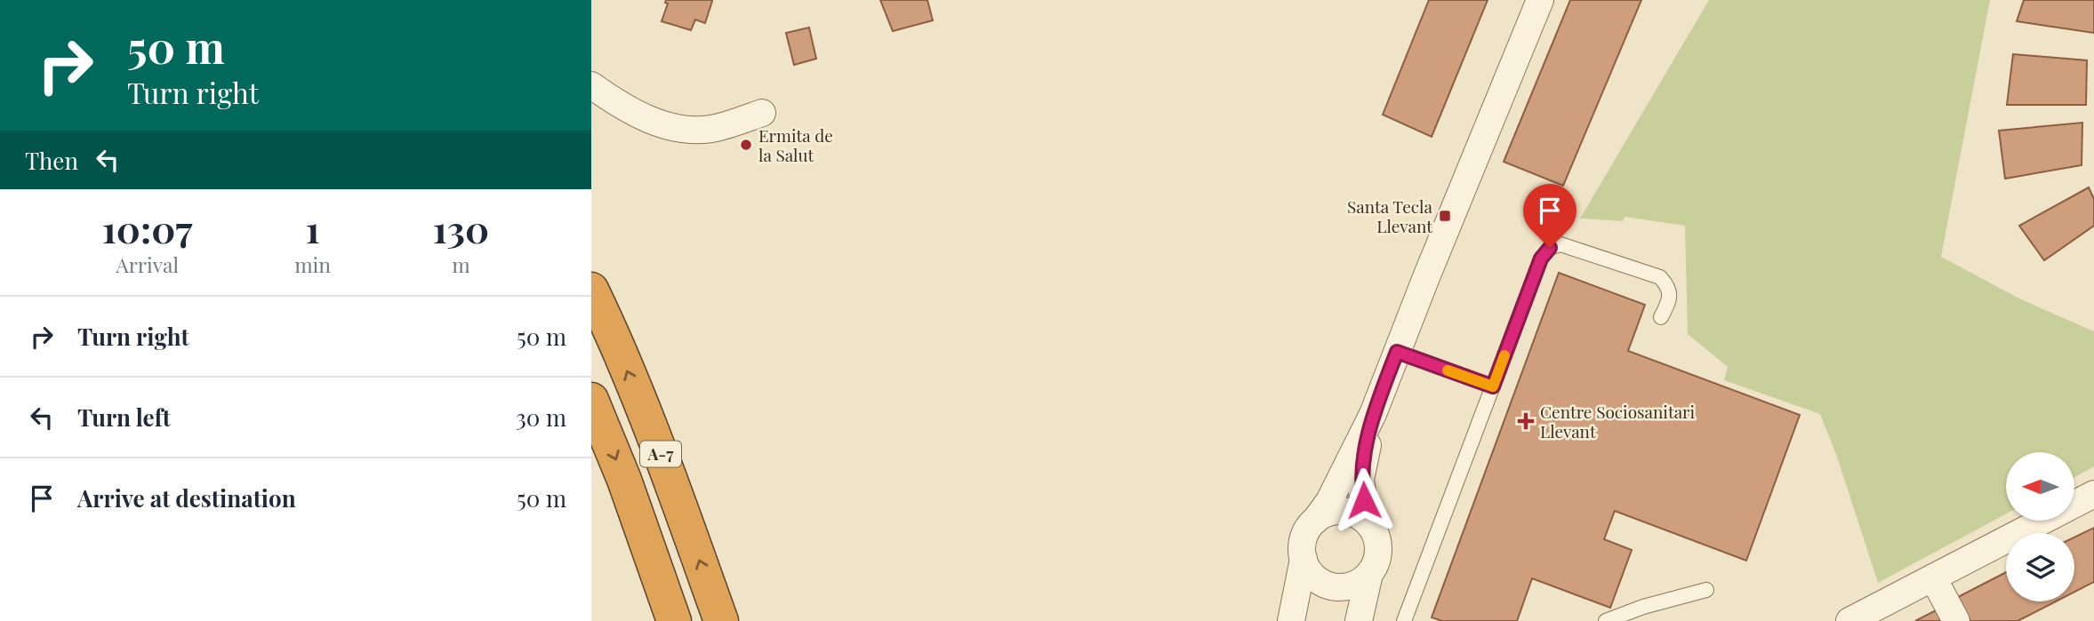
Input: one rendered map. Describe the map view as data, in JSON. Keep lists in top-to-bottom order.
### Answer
{
  "streets": {
    "highway": ["A-7"]
  },
  "places": {
    "other": ["Ermita de la Salut"],
    "transit": ["Santa Tecla Llevant"],
    "health": ["Centre Sociosanitari Llevant"]
  },
  "north": "left",
  "page": {
    "turn": ["50 m", "Turn right"],
    "then": "Then",
    "eta": [
      "10:07",
      "Arrival",
      "1",
      "min",
      "130",
      "m"
    ],
    "list": [
      {
        "name": "Turn right",
        "value": "50 m"
      },
      {
        "name": "Turn left",
        "value": "30 m"
      },
      {
        "name": "Arrive at destination",
        "value": "50 m"
      }
    ]
  }
}
